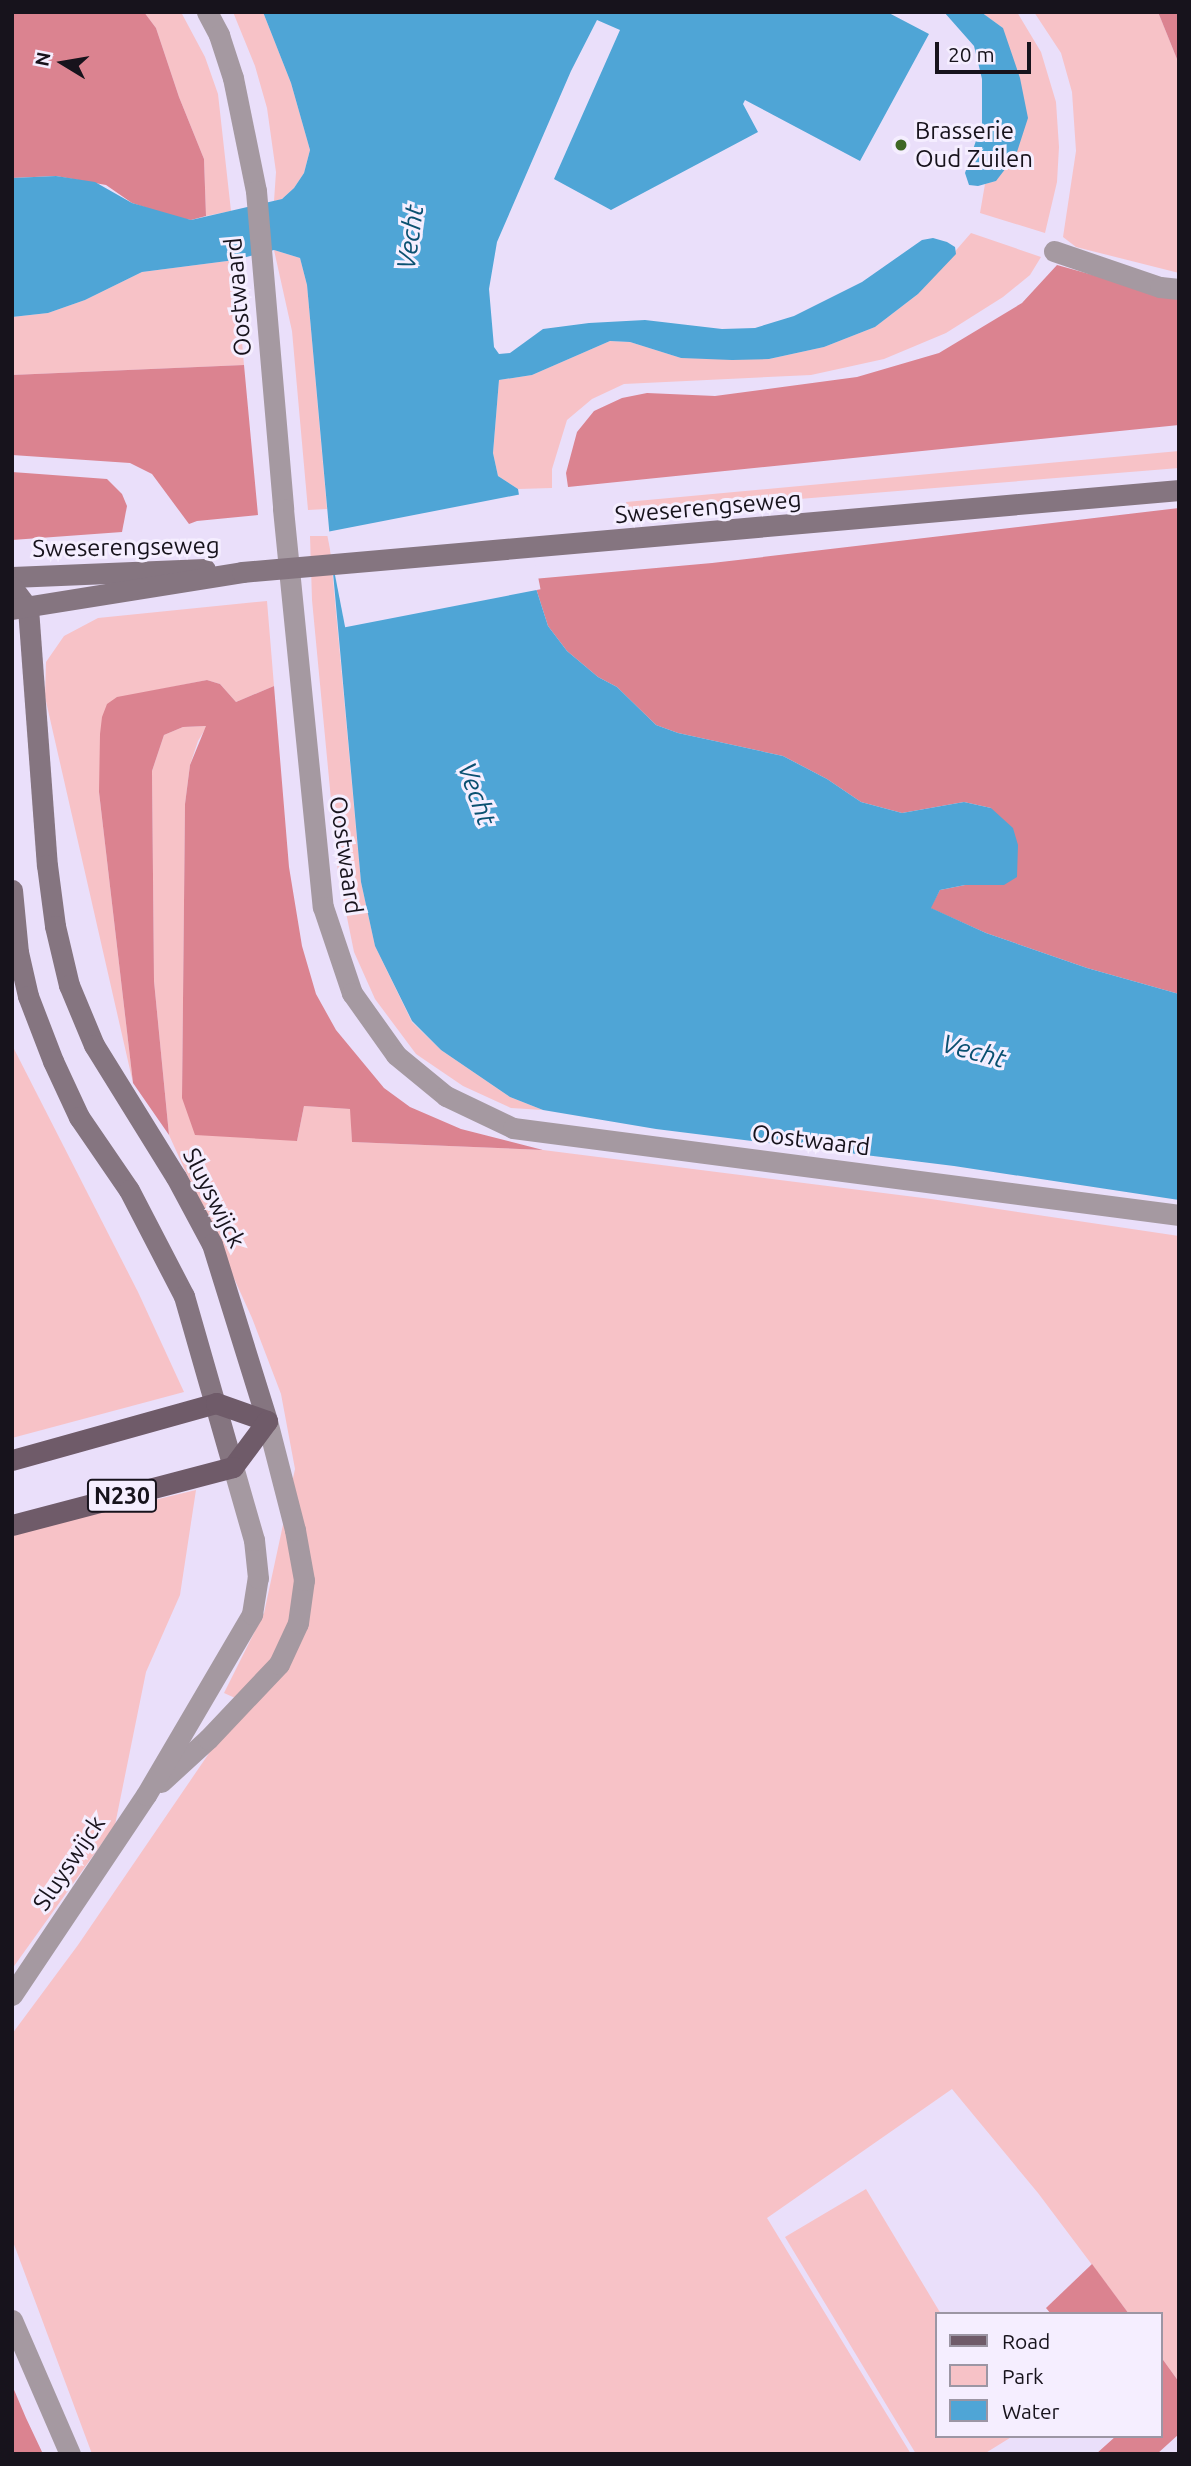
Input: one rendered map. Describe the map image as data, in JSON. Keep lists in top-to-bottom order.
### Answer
{
  "streets": {
    "main road": ["Sweserengseweg", "Sluyswijck", "N230"],
    "street": ["Oostwaard"]
  },
  "crossings": [
    ["Sweserengseweg", "Sluyswijck"],
    ["Sluyswijck", "N230"]
  ],
  "water": ["Vecht"],
  "places": ["Brasserie Oud Zuilen"],
  "legend": ["Road", "Park", "Water"],
  "scale_bar": "20 m",
  "north": "left"
}
